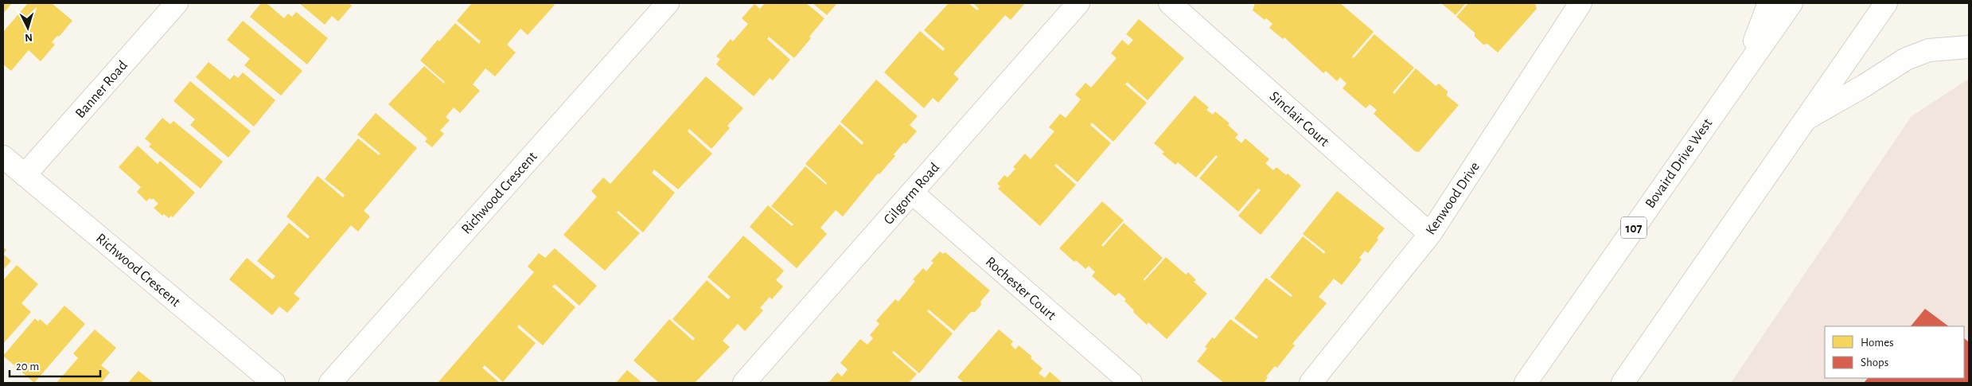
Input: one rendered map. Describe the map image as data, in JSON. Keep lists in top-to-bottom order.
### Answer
{
  "streets": {
    "street": [
      "Banner Road",
      "Sinclair Court",
      "Bovaird Drive West",
      "Richwood Crescent",
      "Gilgorm Road",
      "Kenwood Drive",
      "107",
      "Rochester Court"
    ]
  },
  "crossings": [
    ["Banner Road", "Richwood Crescent"],
    ["Sinclair Court", "Kenwood Drive"],
    ["Gilgorm Road", "Rochester Court"]
  ],
  "legend": ["Homes", "Shops"],
  "scale_bar": "20 m",
  "north": "bottom"
}
